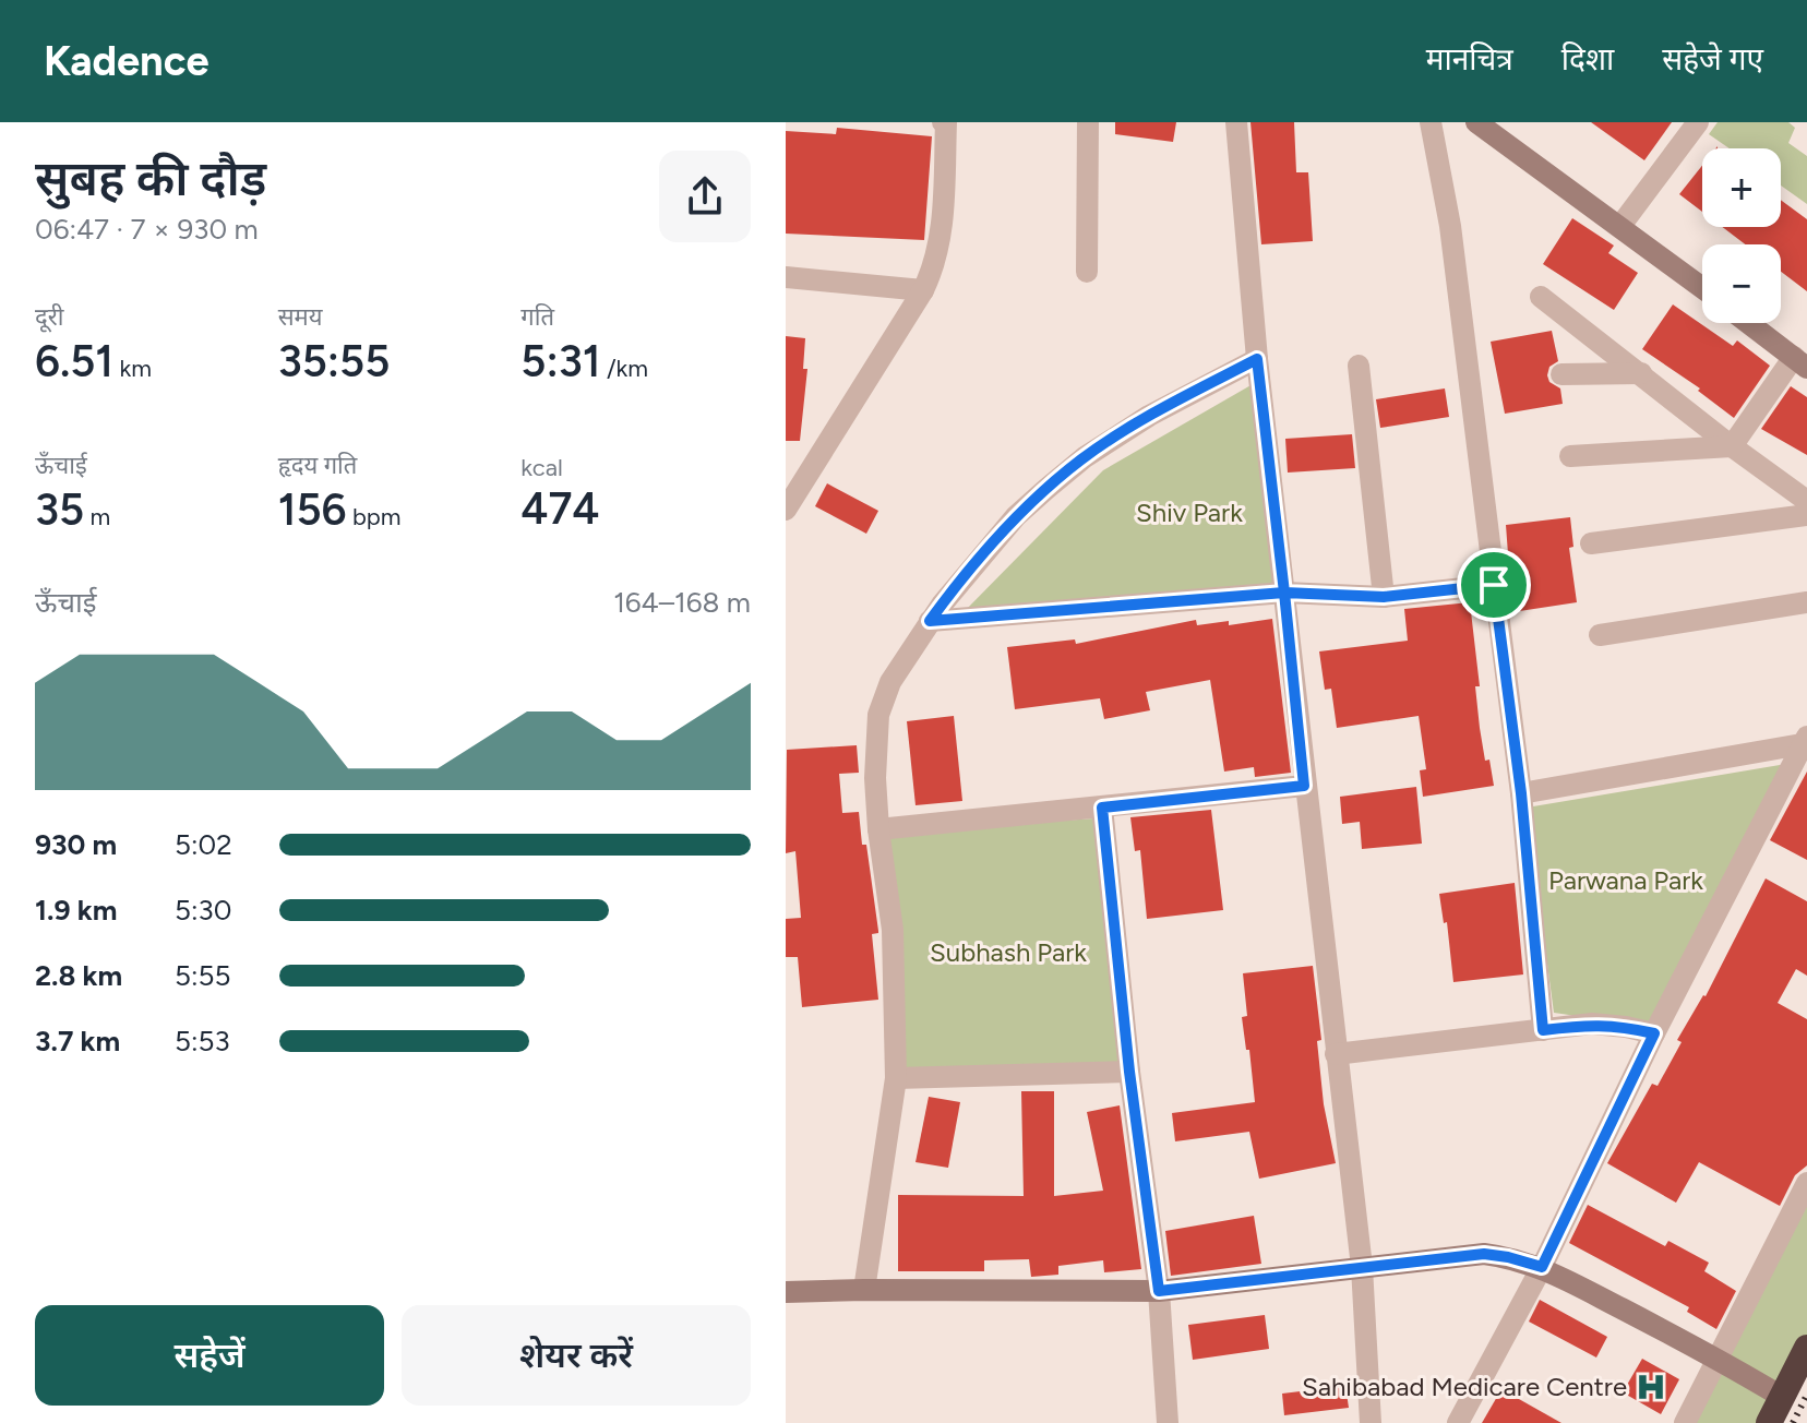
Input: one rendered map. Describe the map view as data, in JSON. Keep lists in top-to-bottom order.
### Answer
{
  "parks": ["Shiv Park", "Parwana Park", "Subhash Park"],
  "places": {
    "hospital": ["Sahibabad Medicare Centre"]
  },
  "page": {
    "header": "Kadence",
    "nav": ["मानचित्र", "दिशा", "सहेजे गए"],
    "heading": ["सुबह की दौड़", "06:47 · 7 × 930 m"],
    "map_buttons": ["+", "−"],
    "stats": [
      ["दूरी", "6.51 km"],
      ["समय", "35:55"],
      ["गति", "5:31 /km"],
      ["ऊँचाई", "35 m"],
      ["हृदय गति", "156 bpm"],
      ["kcal", "474"]
    ],
    "chart": ["ऊँचाई", "164–168 m"],
    "list": [
      {
        "name": "930 m",
        "note": "5:02"
      },
      {
        "name": "1.9 km",
        "note": "5:30"
      },
      {
        "name": "2.8 km",
        "note": "5:55"
      },
      {
        "name": "3.7 km",
        "note": "5:53"
      }
    ],
    "buttons": ["सहेजें", "शेयर करें"]
  }
}
